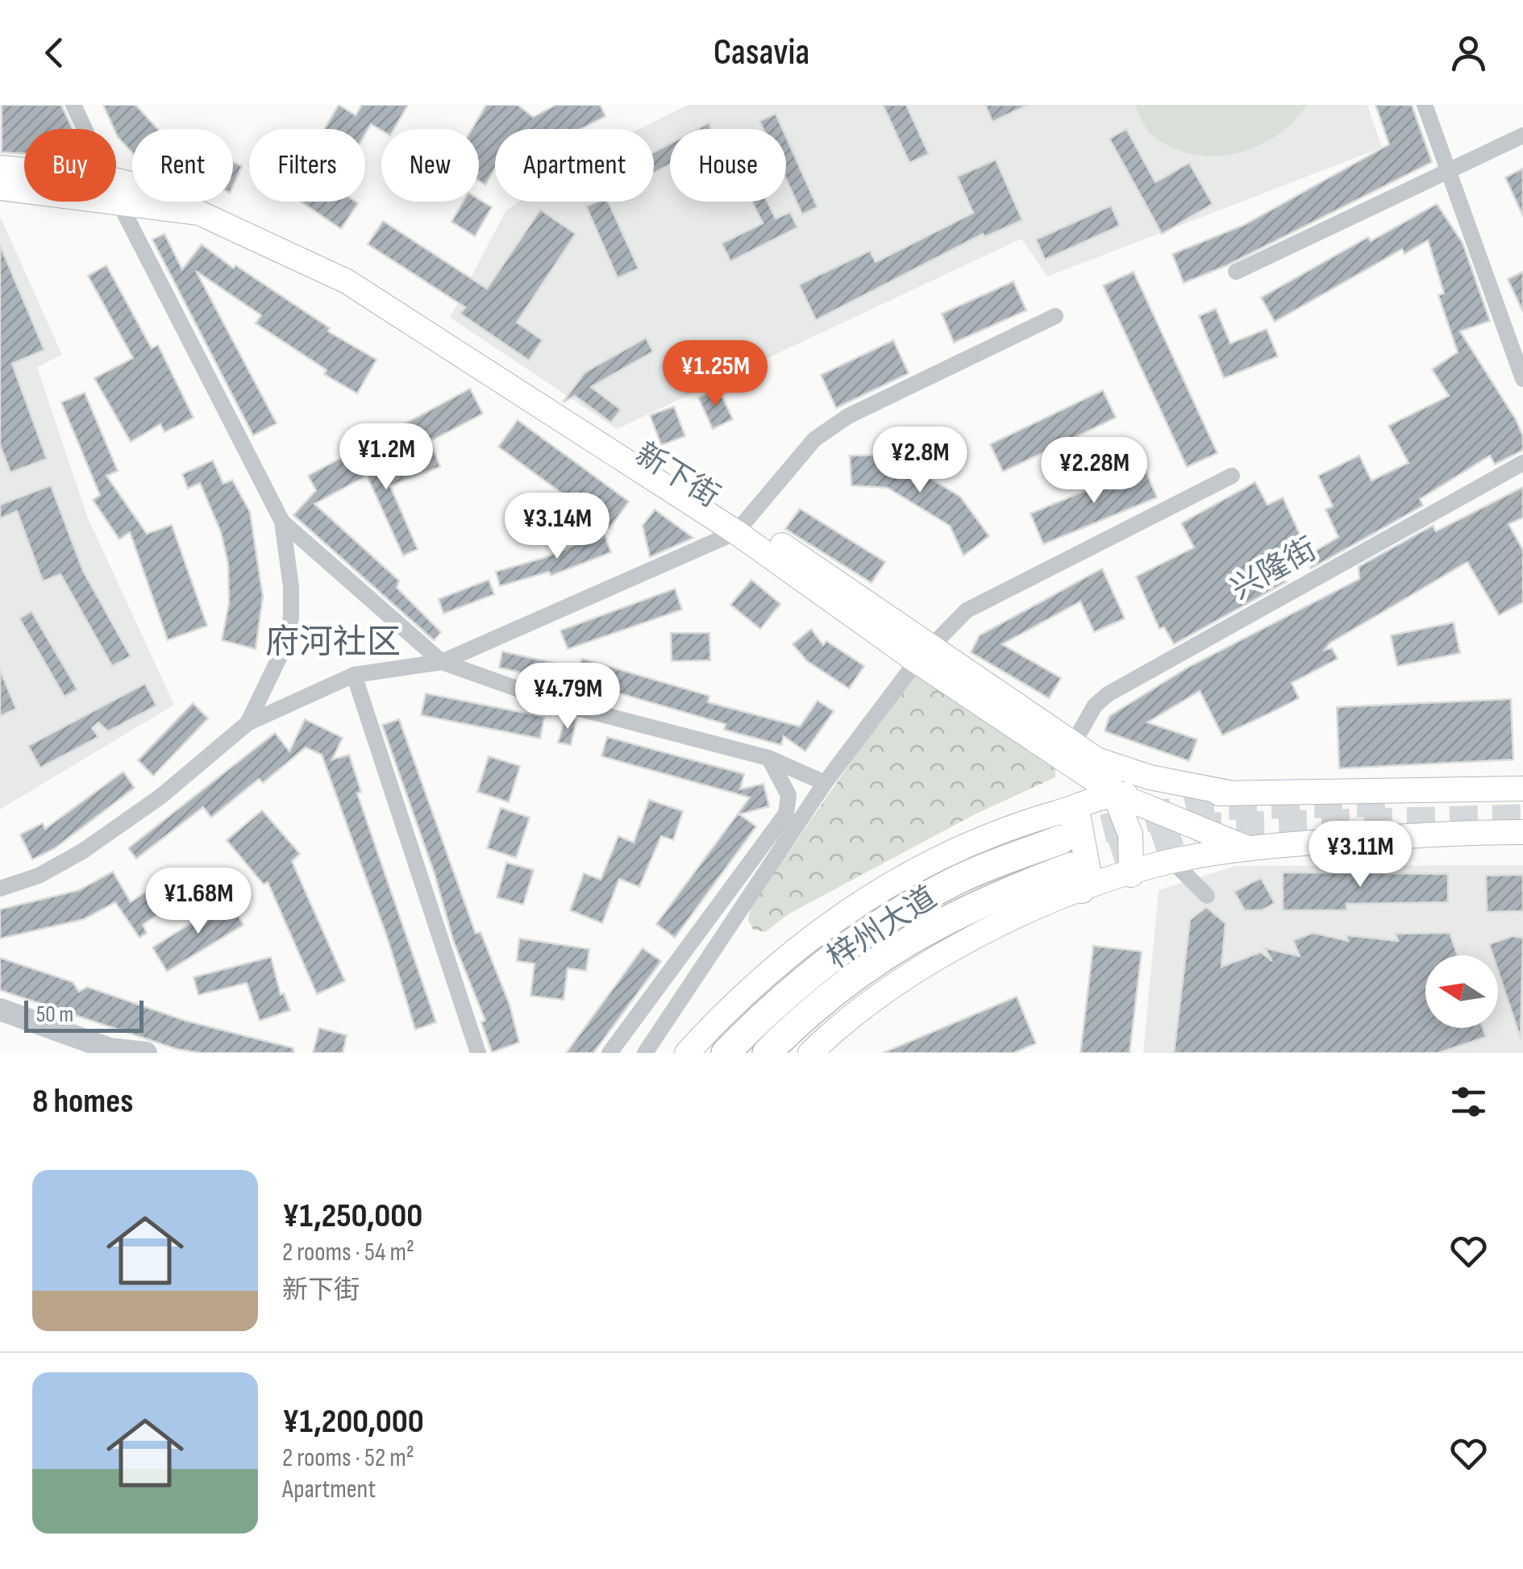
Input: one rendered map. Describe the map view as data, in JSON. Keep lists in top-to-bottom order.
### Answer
{
  "streets": {
    "highway": ["梓州大道"],
    "main road": ["新下街"],
    "street": ["兴隆街"]
  },
  "crossings": [
    ["新下街", "兴隆街"]
  ],
  "districts": ["府河社区"],
  "scale_bar": "50 m",
  "north": "left",
  "page": {
    "header": "Casavia",
    "chip": [
      "Buy",
      "Rent",
      "Filters",
      "New",
      "Apartment",
      "House"
    ],
    "price": [
      "¥1.25M",
      "¥1.2M",
      "¥2.8M",
      "¥2.28M",
      "¥3.14M",
      "¥4.79M",
      "¥3.11M",
      "¥1.68M"
    ],
    "scale": "50 m",
    "heading": "8 homes",
    "list": [
      {
        "name": "¥1,250,000",
        "note": "2 rooms · 54 m² · 新下街"
      },
      {
        "name": "¥1,200,000",
        "note": "2 rooms · 52 m² · Apartment"
      }
    ]
  }
}
